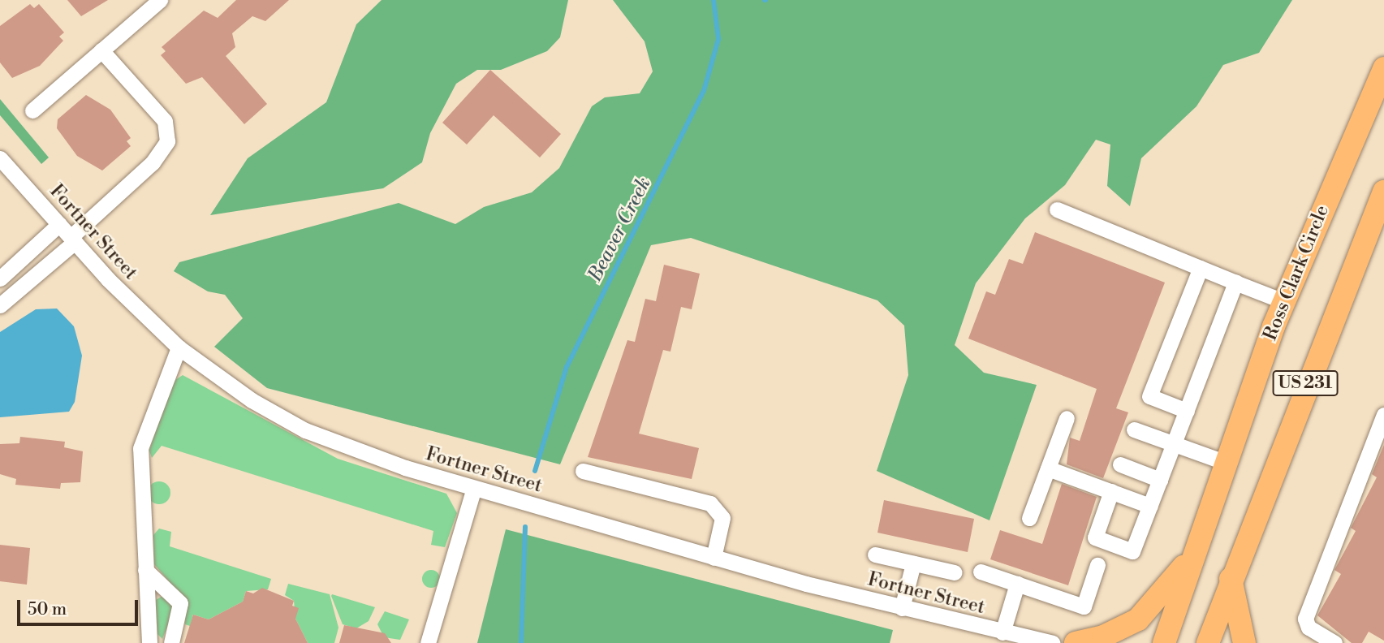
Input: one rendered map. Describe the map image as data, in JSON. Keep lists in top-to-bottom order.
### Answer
{
  "streets": {
    "highway": ["Ross Clark Circle", "US 231"],
    "street": ["Fortner Street"]
  },
  "water": ["Beaver Creek"],
  "scale_bar": "50 m"
}
